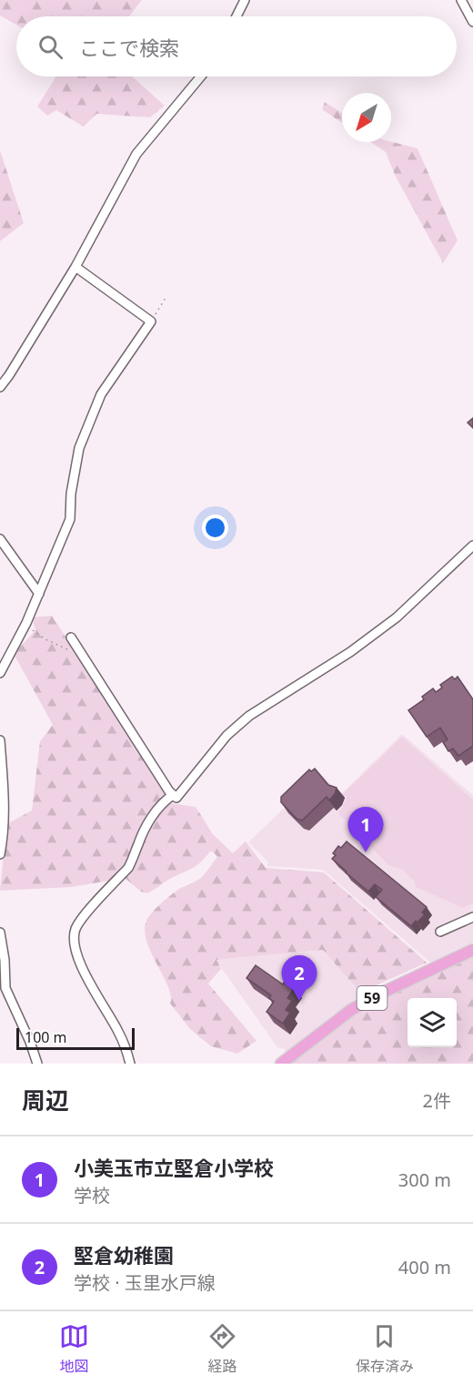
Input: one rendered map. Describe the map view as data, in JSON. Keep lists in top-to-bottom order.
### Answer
{
  "streets": {
    "main road": ["59"]
  },
  "scale_bar": "100 m",
  "north": "bottom left",
  "page": {
    "search": "ここで検索",
    "pins": ["1", "2"],
    "scale": "100 m",
    "heading": ["周辺", "2件"],
    "list": [
      {
        "mark": "1",
        "name": "小美玉市立堅倉小学校",
        "note": "学校",
        "value": "300 m"
      },
      {
        "mark": "2",
        "name": "堅倉幼稚園",
        "note": "学校 · 玉里水戸線",
        "value": "400 m"
      }
    ],
    "nav": ["地図", "経路", "保存済み"]
  }
}
